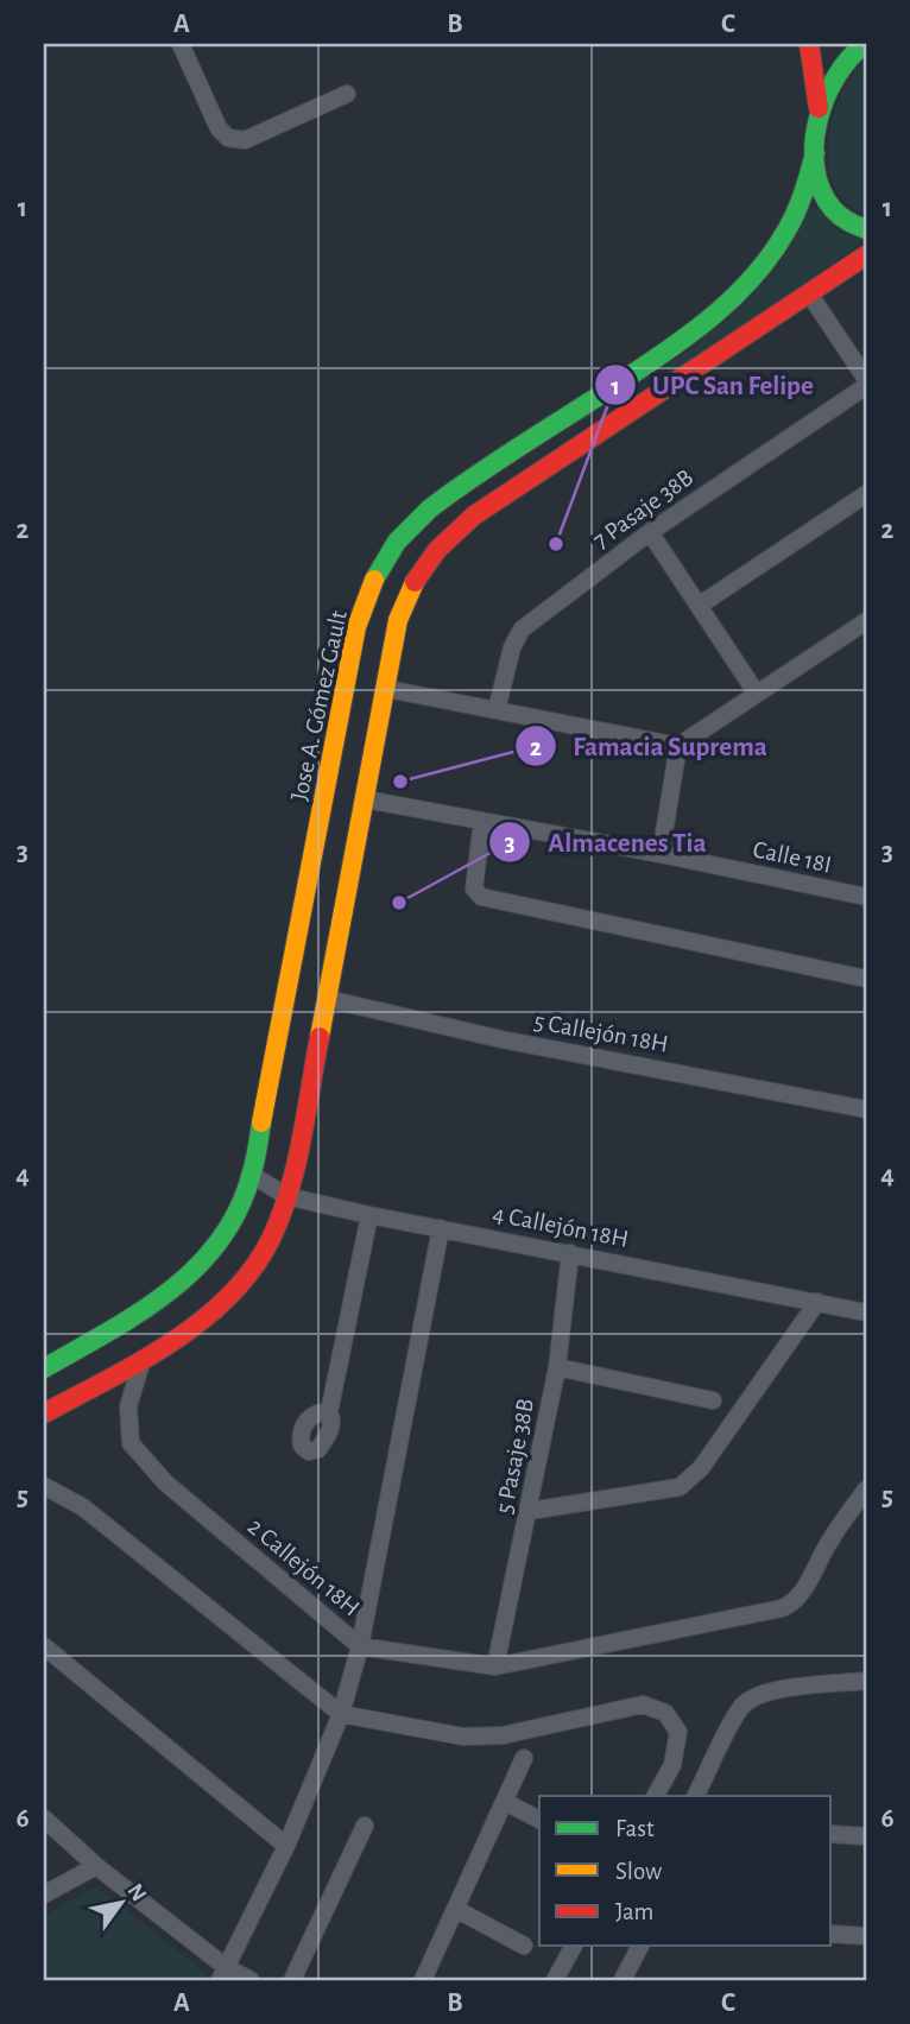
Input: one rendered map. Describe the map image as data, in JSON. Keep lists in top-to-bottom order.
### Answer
{
  "streets": {
    "main road": ["Jose A. Gómez Gault"],
    "street": [
      "7 Pasaje 38B",
      "Calle 18I",
      "5 Callejón 18H",
      "4 Callejón 18H",
      "5 Pasaje 38B",
      "2 Callejón 18H"
    ]
  },
  "crossings": [
    ["Jose A. Gómez Gault", "4 Callejón 18H"],
    ["4 Callejón 18H", "5 Pasaje 38B"],
    ["5 Pasaje 38B", "2 Callejón 18H"]
  ],
  "places": ["UPC San Felipe", "Famacia Suprema", "Almacenes Tia"],
  "legend": ["Fast", "Slow", "Jam"],
  "north": "top right",
  "grid": {
    "columns": ["A", "B", "C"],
    "rows": [
      "1",
      "2",
      "3",
      "4",
      "5",
      "6"
    ]
  }
}
